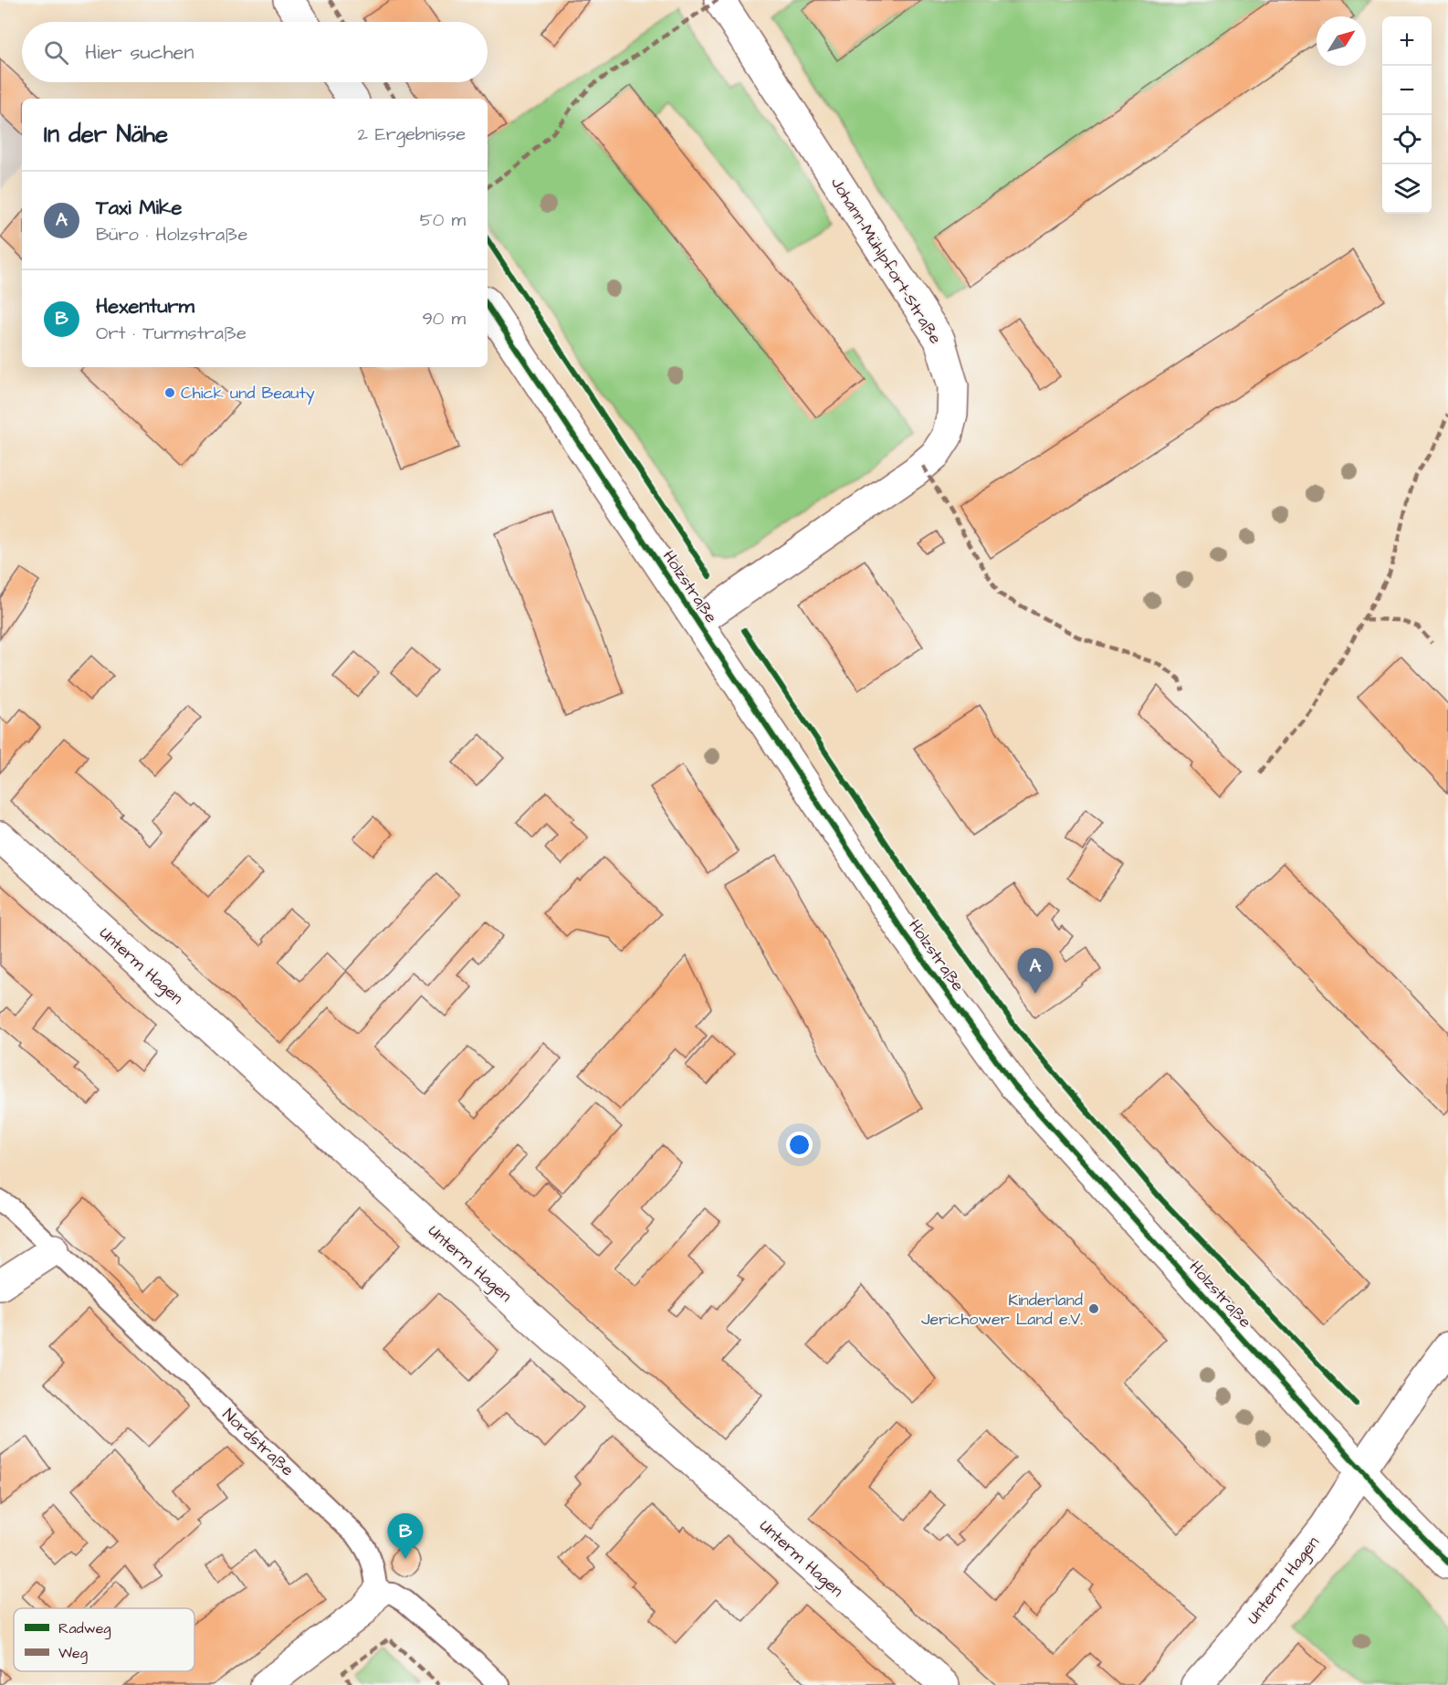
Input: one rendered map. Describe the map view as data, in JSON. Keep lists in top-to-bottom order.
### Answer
{
  "streets": {
    "street": ["Johann-Mühlpfort-Straße", "Holzstraße", "Unterm Hagen"],
    "lane": ["Nordstraße"]
  },
  "crossings": [
    ["Johann-Mühlpfort-Straße", "Holzstraße"],
    ["Holzstraße", "Unterm Hagen"]
  ],
  "places": ["Chick und Beauty", "Kinderland Jerichower Land e.V."],
  "legend": ["Radweg", "Weg"],
  "north": "top right",
  "page": {
    "map_buttons": ["+", "−"],
    "search": "Hier suchen",
    "heading": ["In der Nähe", "2 Ergebnisse"],
    "list": [
      {
        "mark": "A",
        "name": "Taxi Mike",
        "note": "Büro · Holzstraße",
        "value": "50 m"
      },
      {
        "mark": "B",
        "name": "Hexenturm",
        "note": "Ort · Turmstraße",
        "value": "90 m"
      }
    ],
    "pins": ["A", "B"]
  }
}
